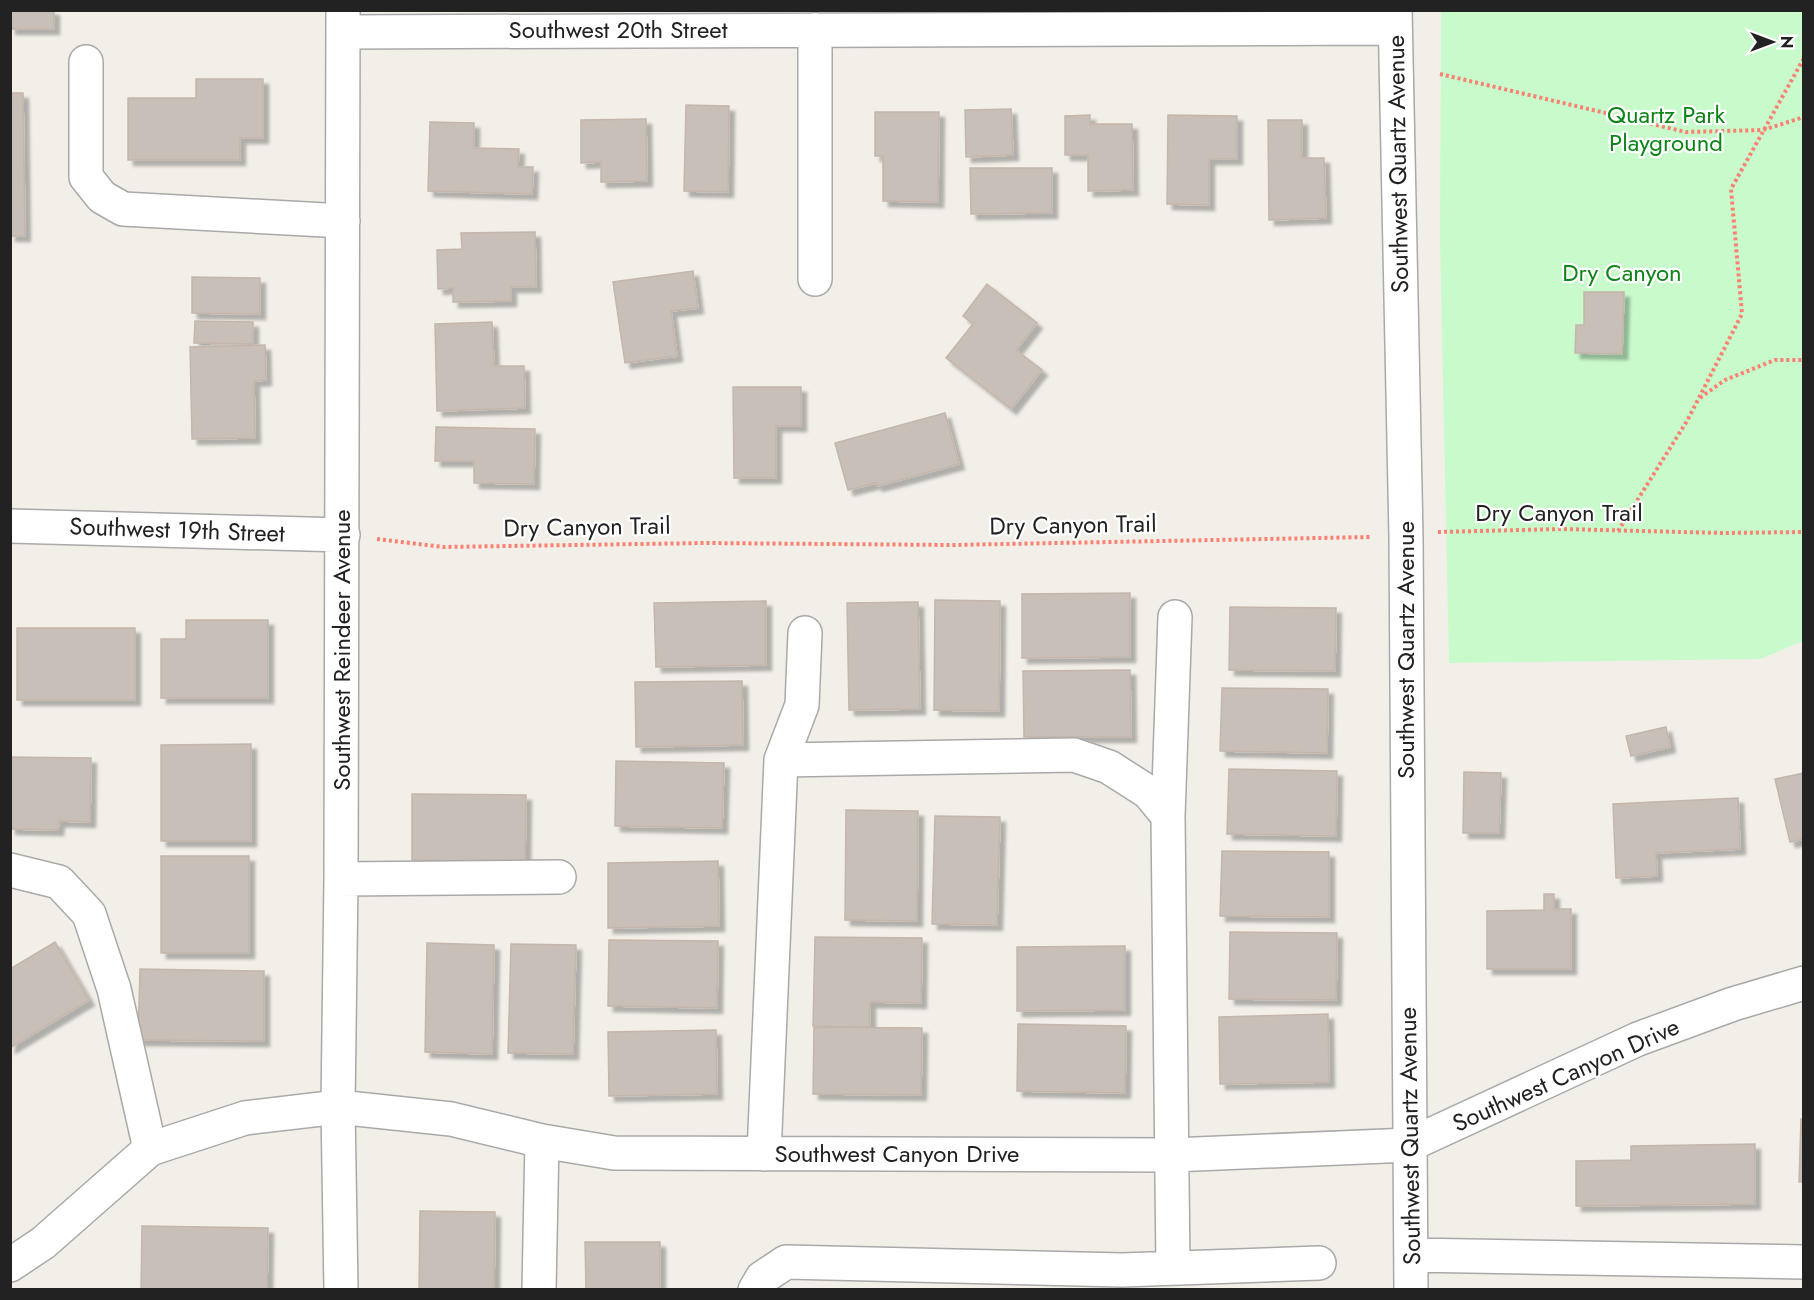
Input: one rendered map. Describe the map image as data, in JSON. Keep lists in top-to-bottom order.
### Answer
{
  "streets": {
    "street": [
      "Southwest 20th Street",
      "Southwest Quartz Avenue",
      "Southwest 19th Street",
      "Southwest Reindeer Avenue",
      "Southwest Canyon Drive"
    ],
    "path": ["Dry Canyon Trail"]
  },
  "crossings": [
    ["Southwest 20th Street", "Southwest Quartz Avenue"],
    ["Southwest 20th Street", "Southwest Reindeer Avenue"],
    ["Southwest Quartz Avenue", "Dry Canyon Trail"],
    ["Southwest Quartz Avenue", "Southwest Canyon Drive"],
    ["Dry Canyon Trail", "Southwest 19th Street"],
    ["Dry Canyon Trail", "Southwest Reindeer Avenue"],
    ["Southwest 19th Street", "Southwest Reindeer Avenue"],
    ["Southwest Reindeer Avenue", "Southwest Canyon Drive"]
  ],
  "parks": ["Quartz Park Playground", "Dry Canyon"],
  "north": "right"
}
